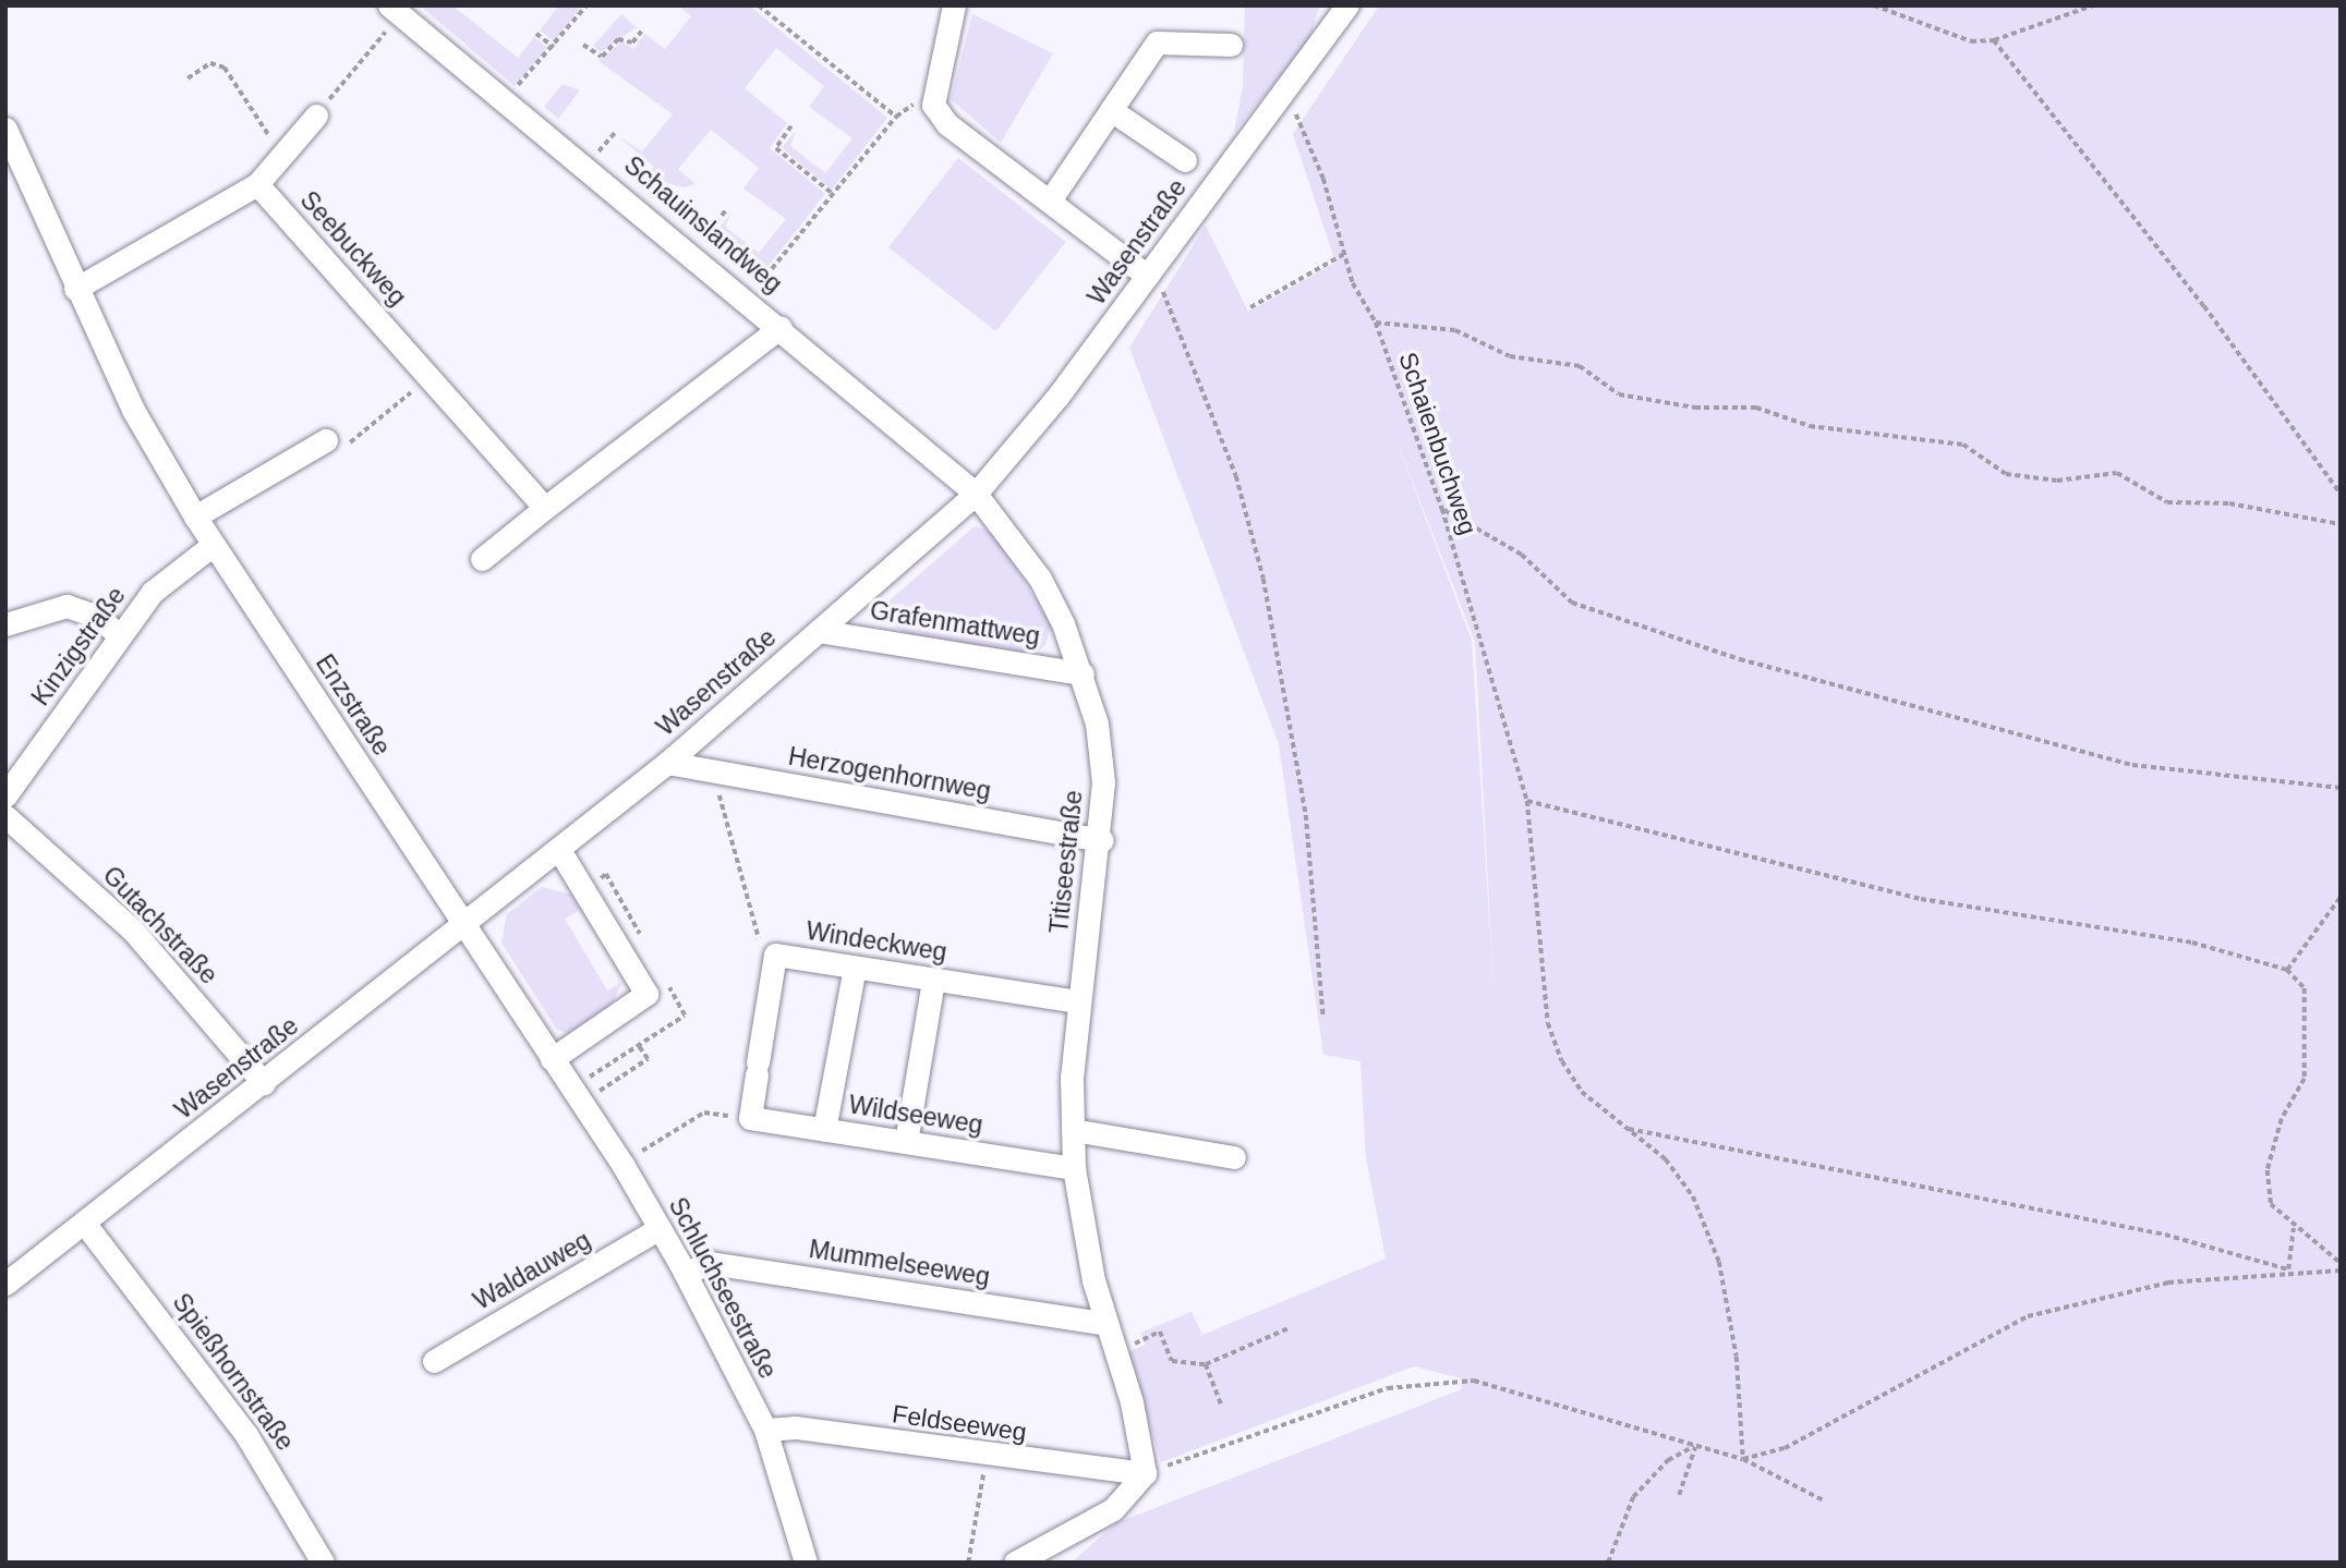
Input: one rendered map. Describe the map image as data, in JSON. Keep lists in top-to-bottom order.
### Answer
{
  "streets": {
    "street": [
      "Schauinslandweg",
      "Wasenstraße",
      "Seebuckweg",
      "Grafenmattweg",
      "Kinzigstraße",
      "Enzstraße",
      "Herzogenhornweg",
      "Titiseestraße",
      "Gutachstraße",
      "Windeckweg",
      "Wildseeweg",
      "Mummelseeweg",
      "Waldauweg",
      "Schluchseestraße",
      "Spießhornstraße",
      "Feldseeweg"
    ],
    "path": ["Schaienbuchweg"]
  },
  "crossings": [
    ["Schauinslandweg", "Wasenstraße"],
    ["Schauinslandweg", "Titiseestraße"],
    ["Wasenstraße", "Grafenmattweg"],
    ["Wasenstraße", "Enzstraße"],
    ["Wasenstraße", "Herzogenhornweg"],
    ["Wasenstraße", "Titiseestraße"],
    ["Wasenstraße", "Gutachstraße"],
    ["Wasenstraße", "Schluchseestraße"],
    ["Wasenstraße", "Spießhornstraße"],
    ["Grafenmattweg", "Titiseestraße"],
    ["Kinzigstraße", "Enzstraße"],
    ["Enzstraße", "Schluchseestraße"],
    ["Herzogenhornweg", "Titiseestraße"],
    ["Titiseestraße", "Windeckweg"],
    ["Titiseestraße", "Wildseeweg"],
    ["Titiseestraße", "Mummelseeweg"],
    ["Titiseestraße", "Feldseeweg"],
    ["Windeckweg", "Wildseeweg"],
    ["Mummelseeweg", "Schluchseestraße"],
    ["Waldauweg", "Schluchseestraße"],
    ["Schluchseestraße", "Feldseeweg"]
  ]
}
